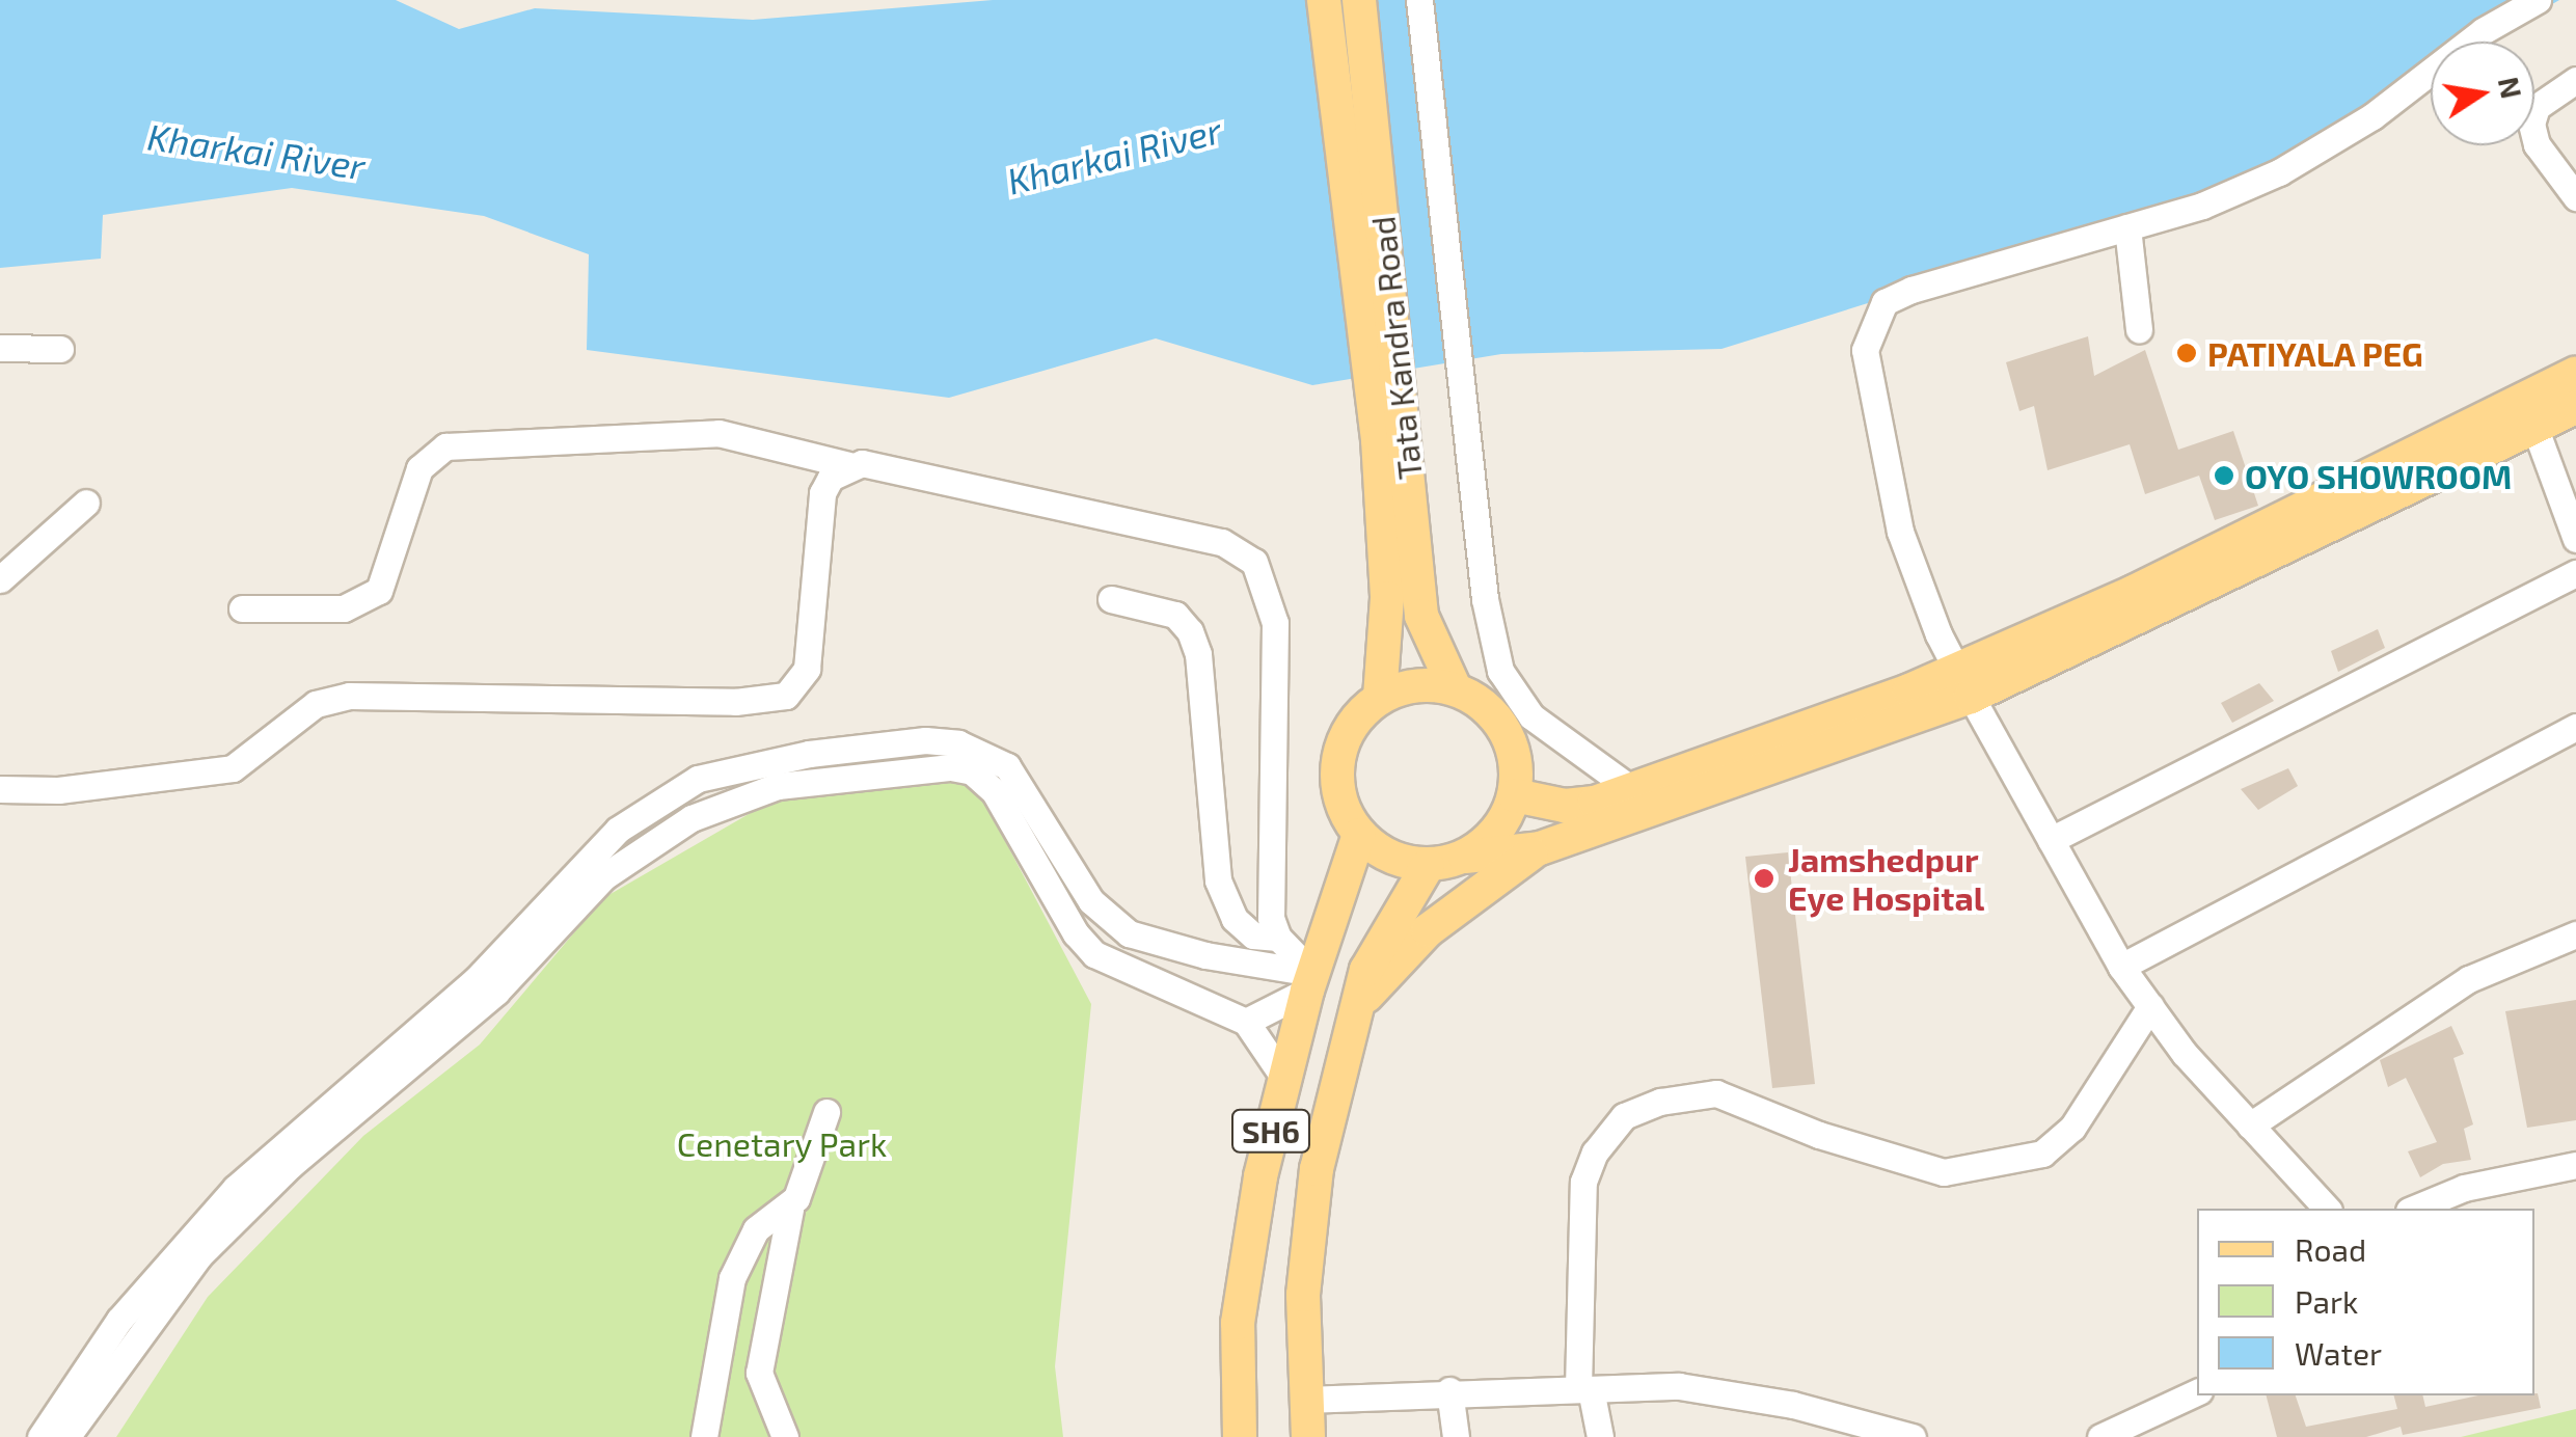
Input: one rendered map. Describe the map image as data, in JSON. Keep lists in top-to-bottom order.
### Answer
{
  "streets": {
    "main road": ["Tata Kandra Road", "SH6"]
  },
  "crossings": [
    ["Tata Kandra Road", "SH6"]
  ],
  "water": ["Kharkai River"],
  "parks": ["Cenetary Park"],
  "places": ["PATIYALA PEG", "OYO SHOWROOM", "Jamshedpur Eye Hospital"],
  "legend": ["Road", "Park", "Water"],
  "north": "right"
}
